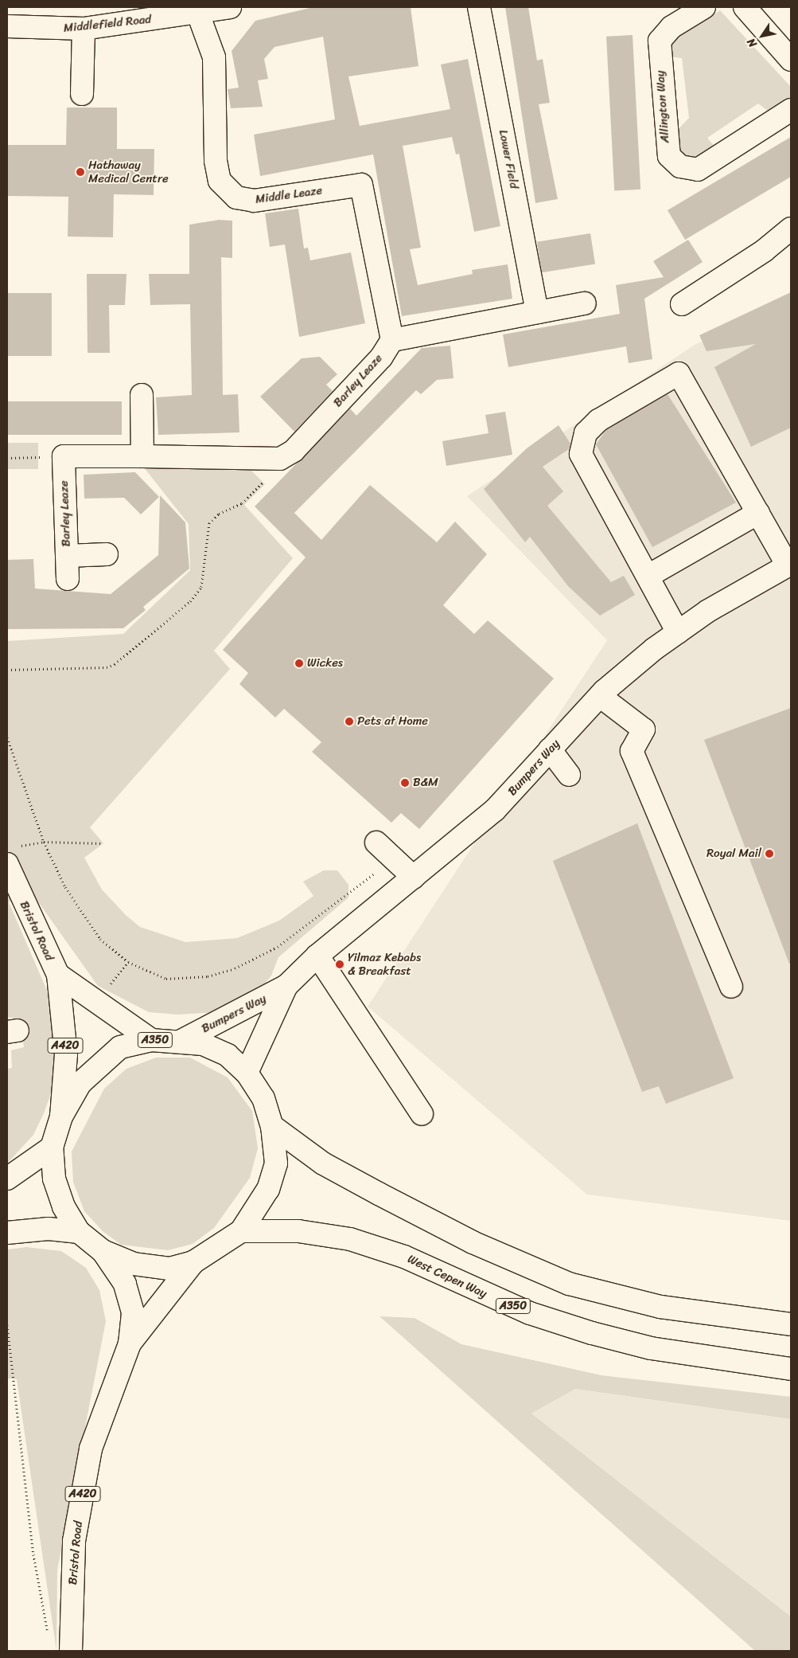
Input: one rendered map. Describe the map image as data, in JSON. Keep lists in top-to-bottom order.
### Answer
{
  "streets": {
    "main road": [
      "Middlefield Road",
      "Allington Way",
      "Lower Field",
      "Middle Leaze",
      "Barley Leaze",
      "Bumpers Way",
      "Bristol Road",
      "A350",
      "A420",
      "West Cepen Way"
    ]
  },
  "crossings": [
    ["Middlefield Road", "Middle Leaze"],
    ["Middle Leaze", "Barley Leaze"],
    ["Bumpers Way", "A350"],
    ["Bristol Road", "A350"],
    ["A350", "West Cepen Way"]
  ],
  "places": [
    "Hathaway Medical Centre",
    "Wickes",
    "Pets at Home",
    "B&M",
    "Royal Mail",
    "Yilmaz Kebabs & Breakfast"
  ],
  "north": "bottom left"
}
